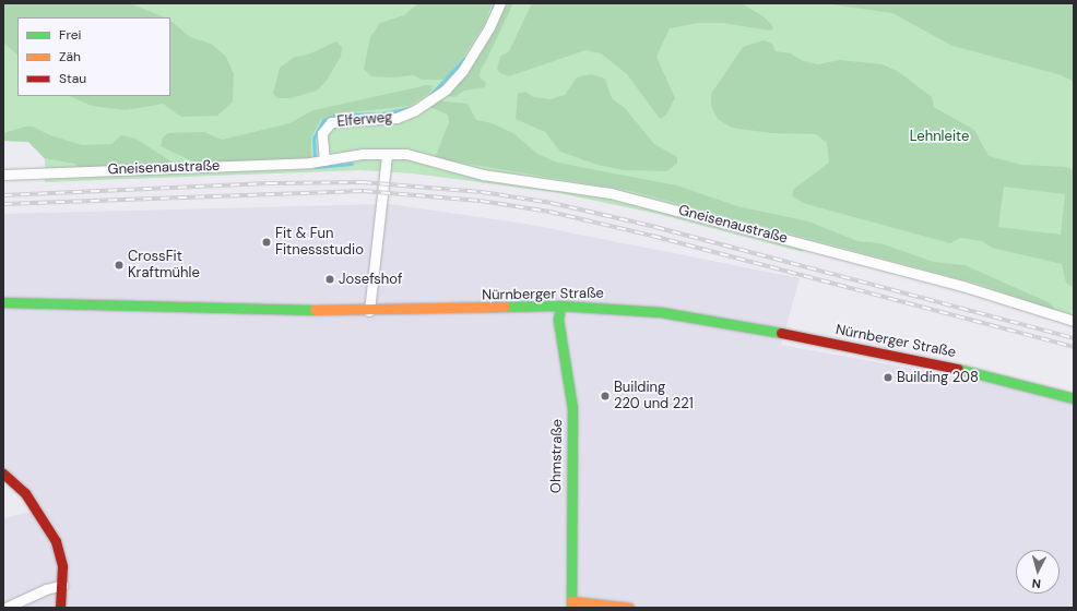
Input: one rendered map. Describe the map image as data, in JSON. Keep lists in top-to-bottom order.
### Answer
{
  "streets": {
    "street": [
      "Elferweg",
      "Gneisenaustraße",
      "Nürnberger Straße",
      "Ohmstraße"
    ]
  },
  "crossings": [
    ["Elferweg", "Gneisenaustraße"],
    ["Nürnberger Straße", "Ohmstraße"]
  ],
  "parks": ["Lehnleite"],
  "places": [
    "Fit & Fun Fitnessstudio",
    "CrossFit Kraftmühle",
    "Josefshof",
    "Building 208",
    "Building 220 und 221"
  ],
  "legend": ["Frei", "Zäh", "Stau"],
  "north": "bottom"
}
